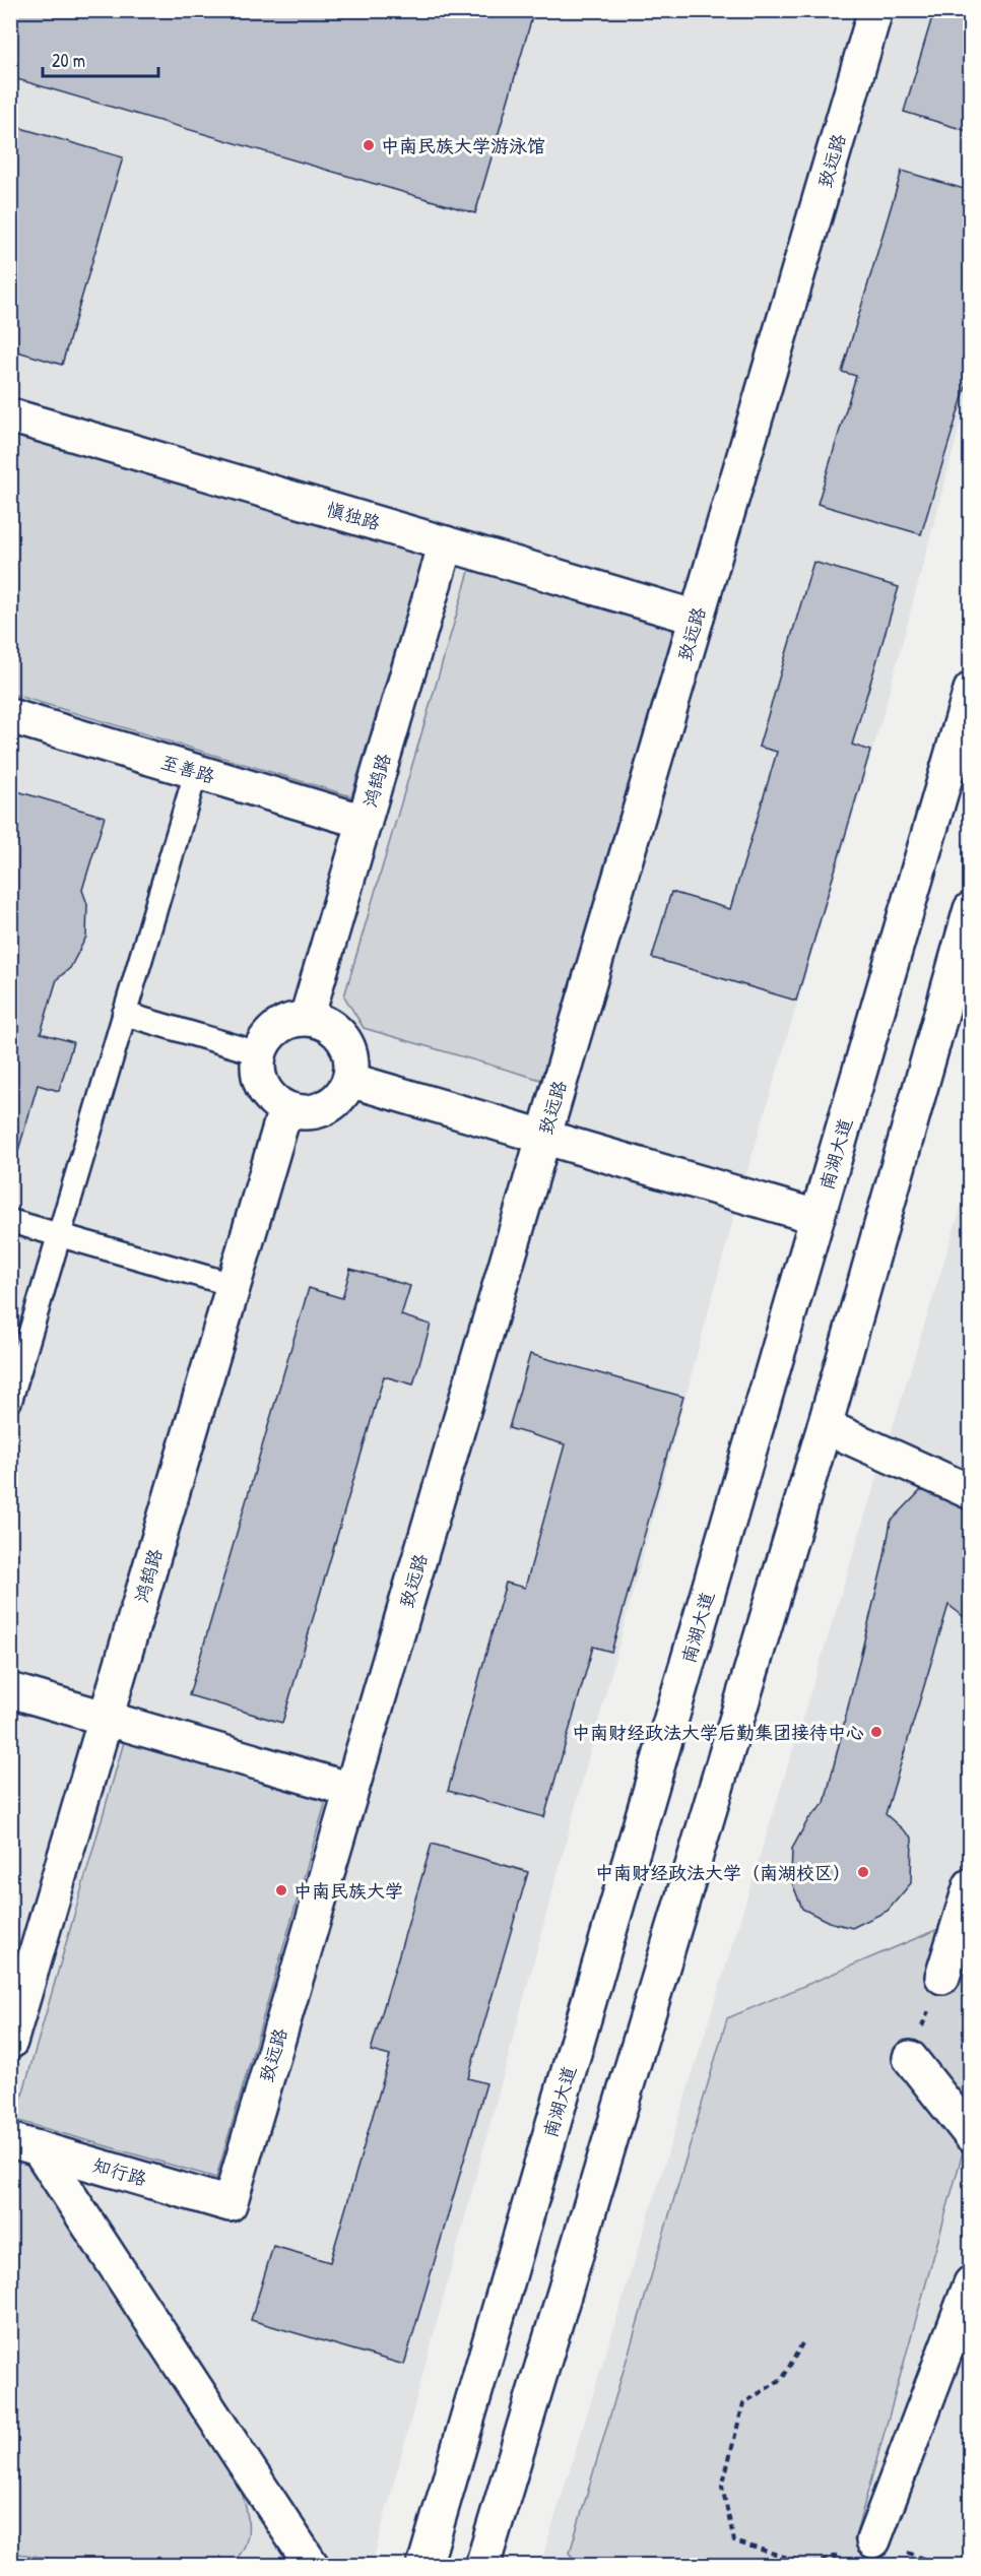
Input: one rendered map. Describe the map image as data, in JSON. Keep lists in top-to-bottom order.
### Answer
{
  "streets": {
    "street": [
      "致远路",
      "慎独路",
      "至善路",
      "鸿鹄路",
      "南湖大道",
      "知行路"
    ]
  },
  "crossings": [
    ["致远路", "慎独路"],
    ["致远路", "知行路"],
    ["慎独路", "鸿鹄路"],
    ["至善路", "鸿鹄路"]
  ],
  "places": [
    "中南民族大学游泳馆",
    "中南财经政法大学后勤集团接待中心",
    "中南财经政法大学（南湖校区）",
    "中南民族大学"
  ],
  "scale_bar": "20 m"
}
